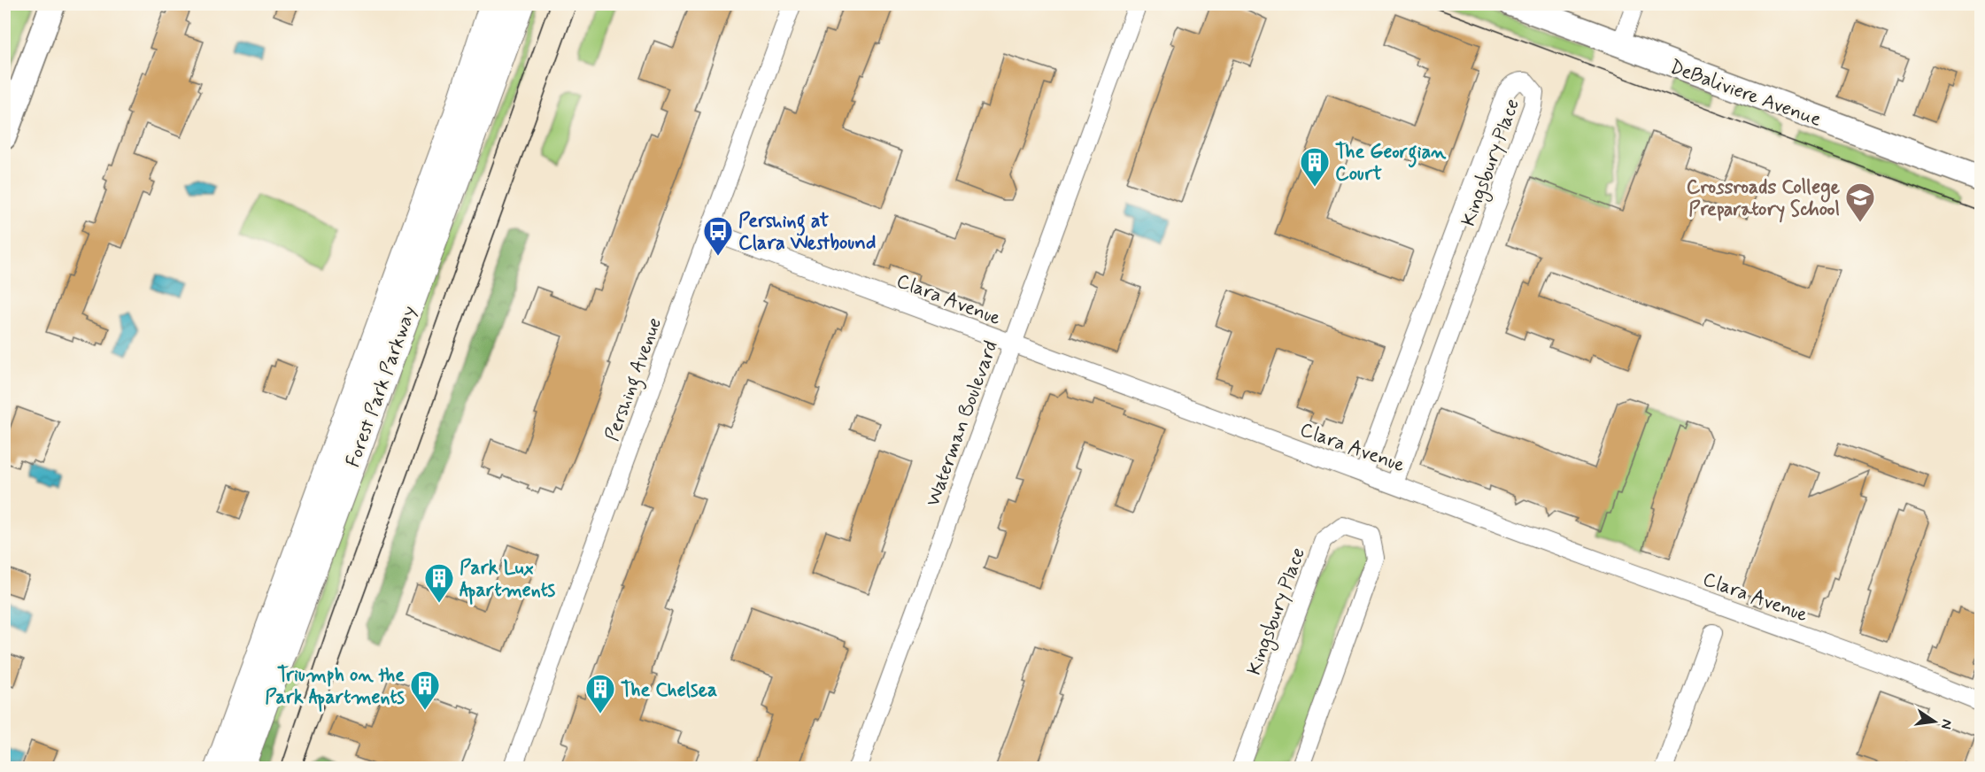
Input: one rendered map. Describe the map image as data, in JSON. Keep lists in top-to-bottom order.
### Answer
{
  "streets": {
    "main road": ["DeBaliviere Avenue", "Forest Park Parkway"],
    "street": [
      "Kingsbury Place",
      "Clara Avenue",
      "Pershing Avenue",
      "Waterman Boulevard"
    ]
  },
  "crossings": [
    ["Kingsbury Place", "Clara Avenue"],
    ["Clara Avenue", "Pershing Avenue"],
    ["Clara Avenue", "Waterman Boulevard"]
  ],
  "places": {
    "building": [
      "The Georgian Court",
      "Park Lux Apartments",
      "Triumph on the Park Apartments",
      "The Chelsea"
    ],
    "school or university": ["Crossroads College Preparatory School"],
    "bus stop": ["Pershing at Clara Westbound"]
  },
  "north": "right"
}
